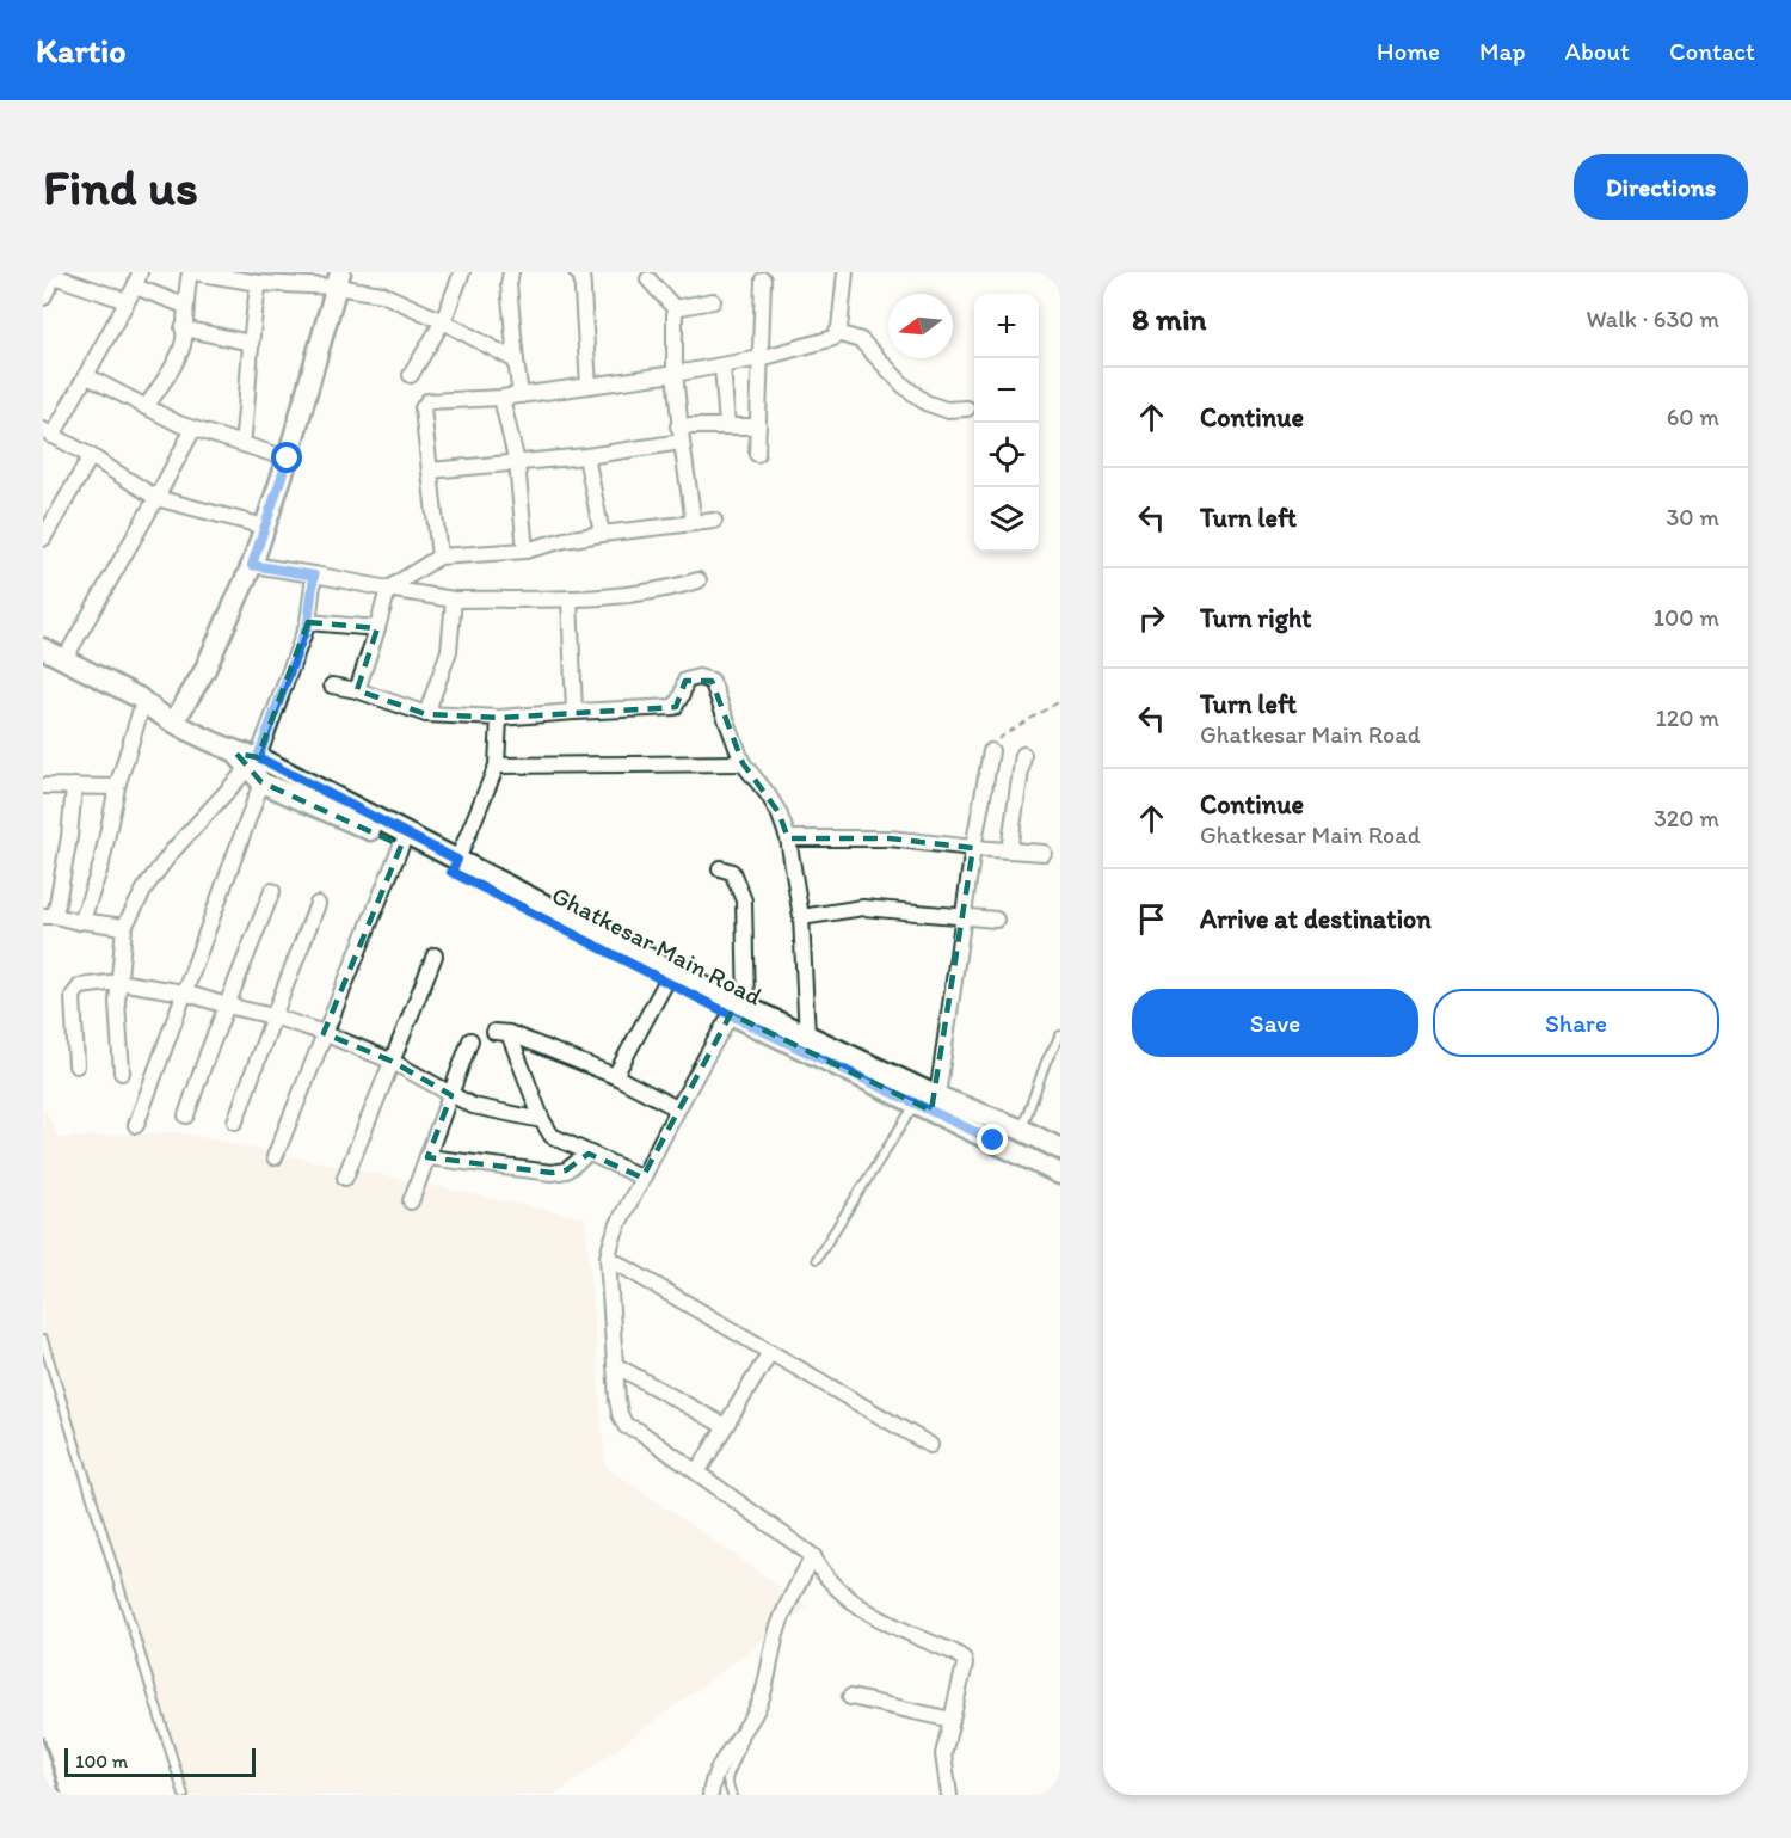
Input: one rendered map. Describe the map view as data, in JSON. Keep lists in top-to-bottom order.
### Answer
{
  "streets": {
    "main road": ["Ghatkesar Main Road"]
  },
  "scale_bar": "100 m",
  "north": "left",
  "page": {
    "header": "Kartio",
    "nav": [
      "Home",
      "Map",
      "About",
      "Contact"
    ],
    "buttons": [
      "Directions",
      ["Save", "Share"]
    ],
    "title": "Find us",
    "heading": ["8 min", "Walk · 630 m"],
    "map_buttons": ["+", "−"],
    "list": [
      ["Continue", "60 m"],
      ["Turn left", "30 m"],
      ["Turn right", "100 m"],
      ["Turn left", "Ghatkesar Main Road", "120 m"],
      ["Continue", "Ghatkesar Main Road", "320 m"],
      "Arrive at destination"
    ],
    "scale": "100 m"
  }
}
